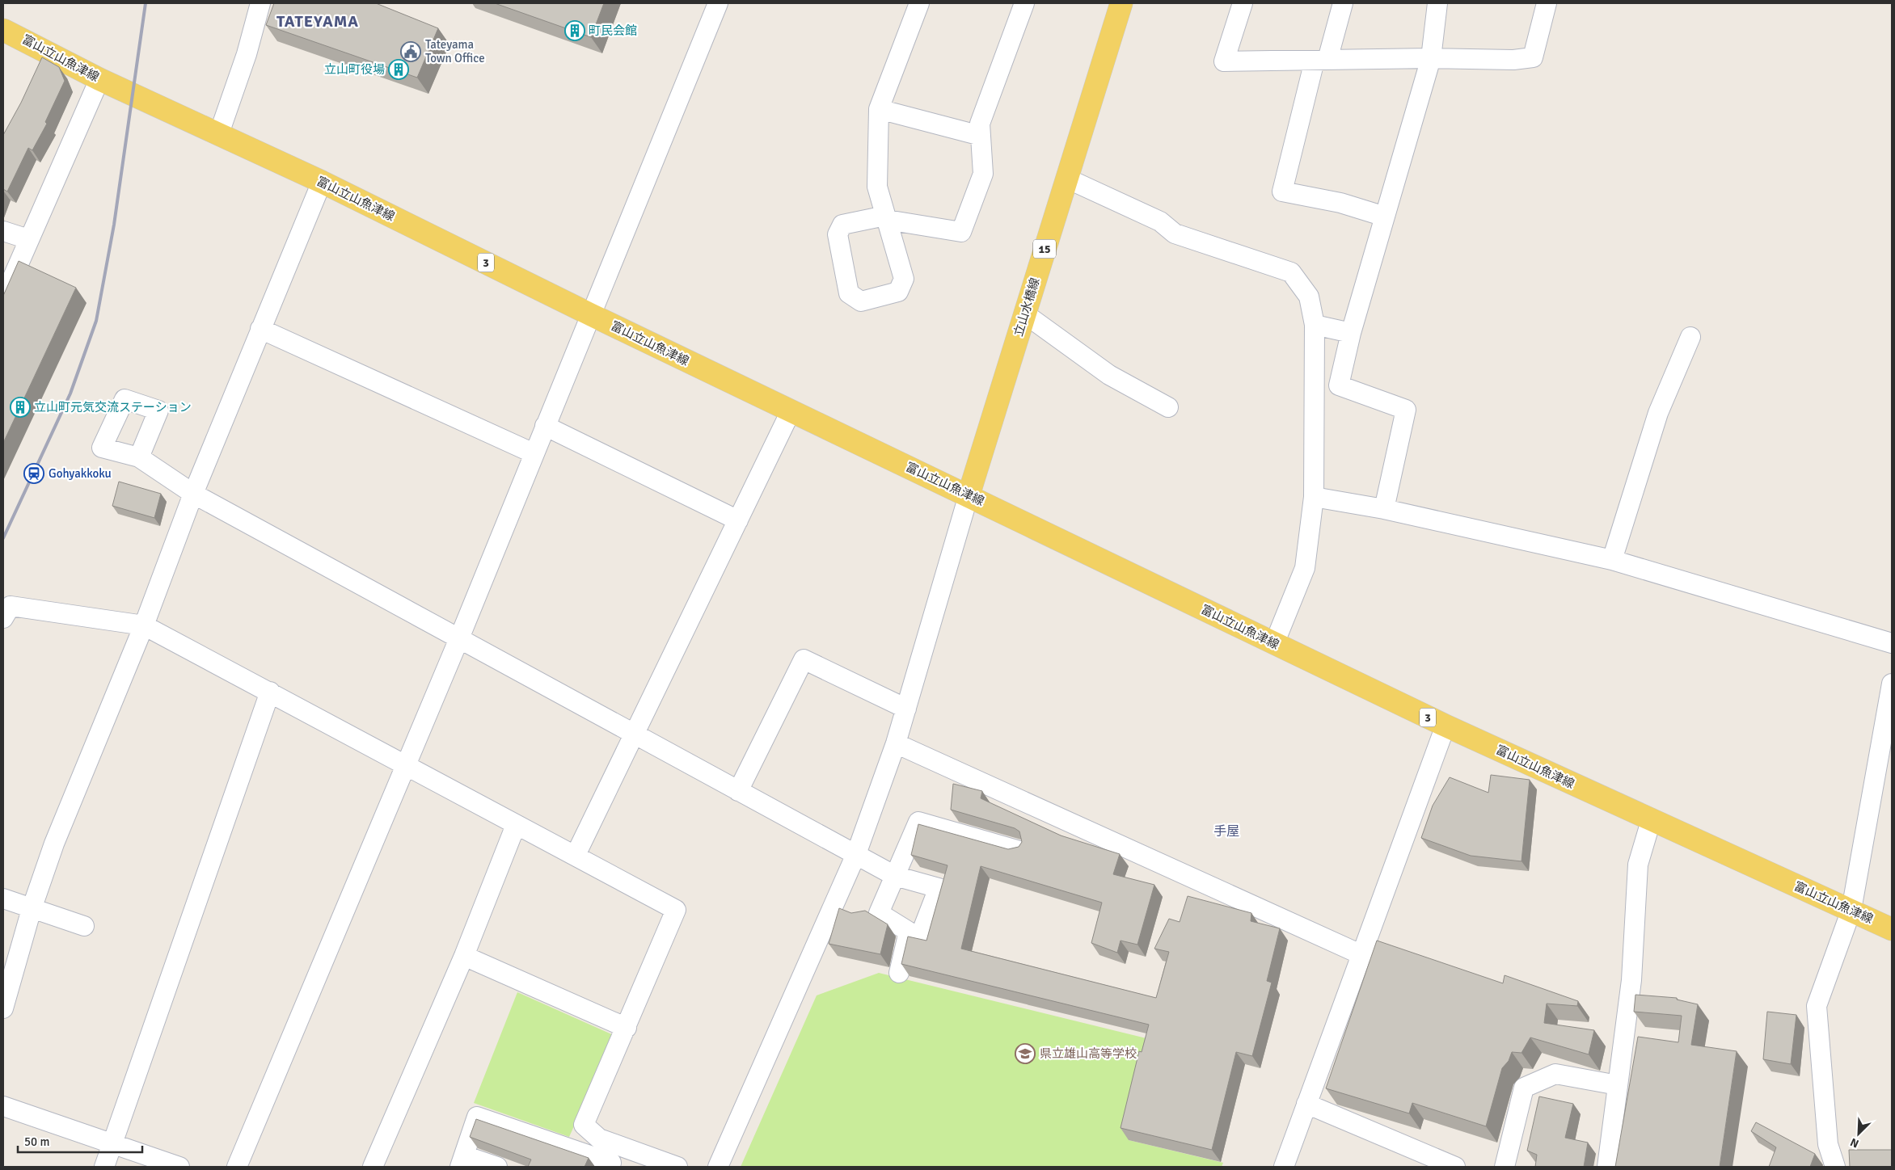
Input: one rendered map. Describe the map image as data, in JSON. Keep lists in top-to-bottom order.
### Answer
{
  "streets": {
    "main road": [
      "富山立山魚津線",
      "15",
      "3",
      "立山水橋線"
    ]
  },
  "crossings": [
    ["富山立山魚津線", "立山水橋線"]
  ],
  "districts": ["TATEYAMA", "手屋"],
  "places": {
    "building": ["町民会館", "立山町役場", "立山町元気交流ステーション"],
    "public building": ["Tateyama Town Office"],
    "station": ["Gohyakkoku"],
    "school or university": ["県立雄山高等学校"]
  },
  "scale_bar": "50 m",
  "north": "bottom left"
}
